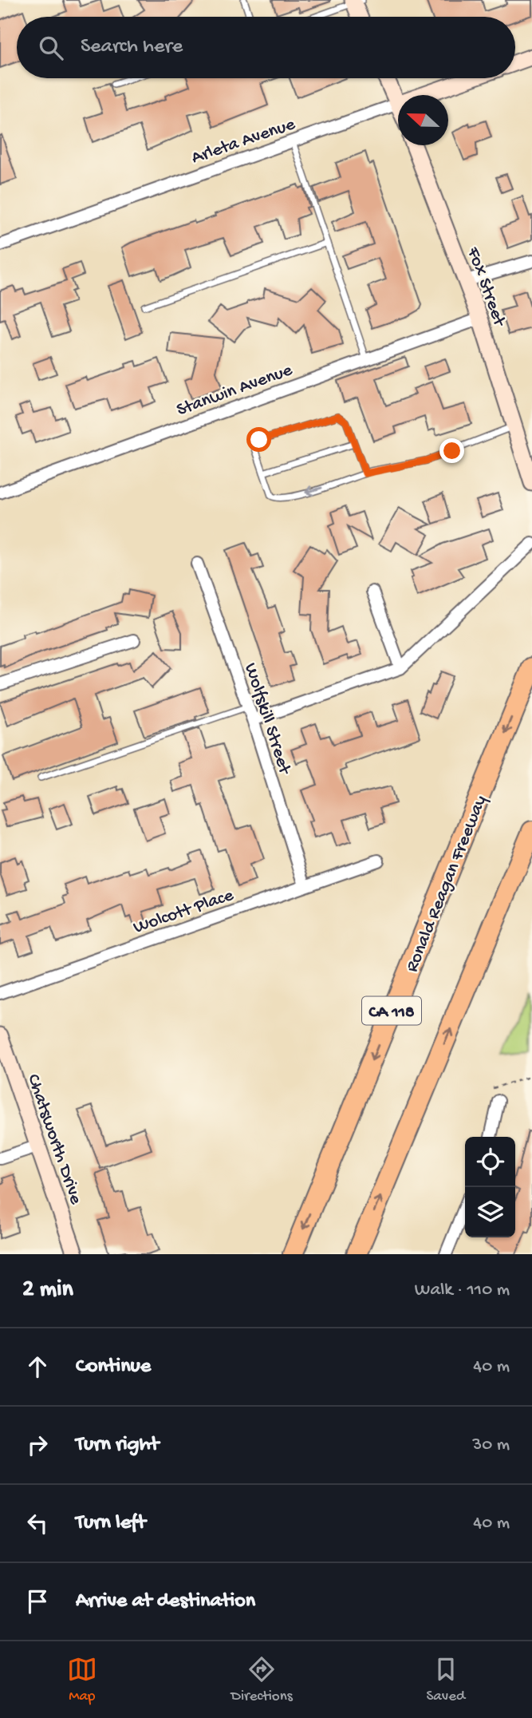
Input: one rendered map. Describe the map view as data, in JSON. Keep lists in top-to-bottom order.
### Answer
{
  "streets": {
    "highway": ["Ronald Reagan Freeway", "CA 118"],
    "main road": ["Arleta Avenue", "Fox Street", "Chatsworth Drive"],
    "street": ["Stanwin Avenue", "Wolfskill Street", "Wolcott Place"]
  },
  "crossings": [
    ["Fox Street", "Stanwin Avenue"],
    ["Wolfskill Street", "Wolcott Place"]
  ],
  "north": "left",
  "page": {
    "search": "Search here",
    "heading": ["2 min", "Walk · 110 m"],
    "list": [
      ["Continue", "40 m"],
      ["Turn right", "30 m"],
      ["Turn left", "40 m"],
      "Arrive at destination"
    ],
    "nav": ["Map", "Directions", "Saved"]
  }
}
